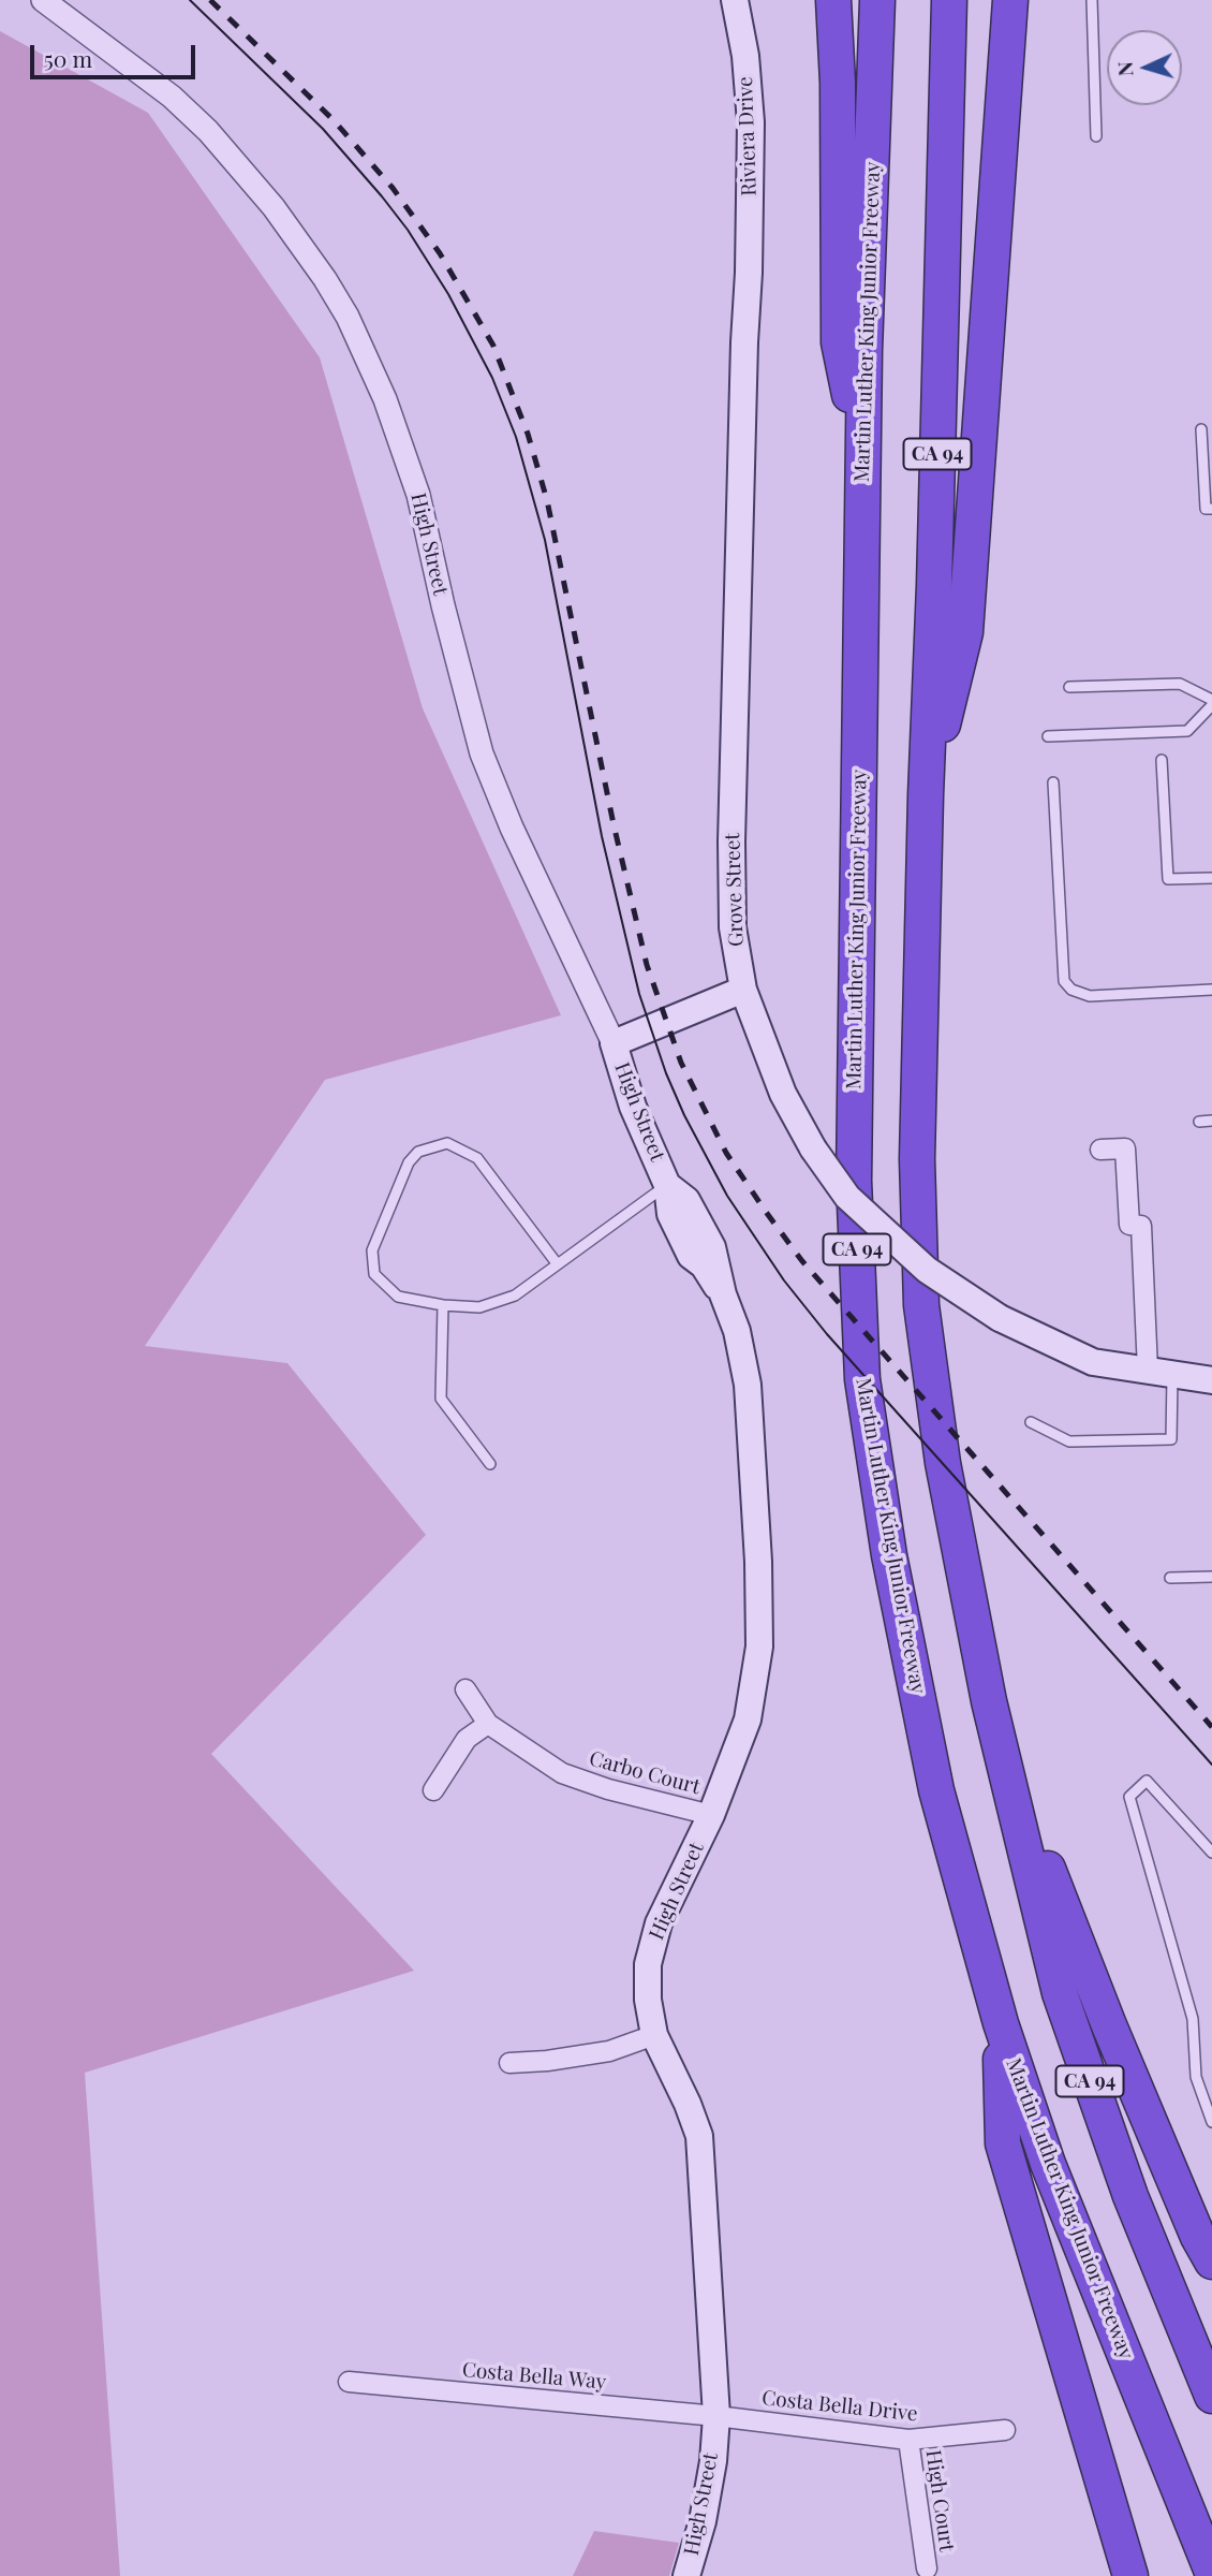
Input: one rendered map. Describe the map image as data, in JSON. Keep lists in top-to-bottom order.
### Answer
{
  "streets": {
    "highway": ["Martin Luther King Junior Freeway", "CA 94"],
    "main road": ["Riviera Drive", "High Street", "Grove Street"],
    "street": [
      "Carbo Court",
      "Costa Bella Way",
      "Costa Bella Drive",
      "High Court"
    ]
  },
  "crossings": [
    ["Riviera Drive", "Grove Street"],
    ["High Street", "Carbo Court"],
    ["High Street", "Costa Bella Way"],
    ["High Street", "Costa Bella Drive"],
    ["Costa Bella Way", "Costa Bella Drive"],
    ["Costa Bella Drive", "High Court"]
  ],
  "scale_bar": "50 m",
  "north": "left"
}
